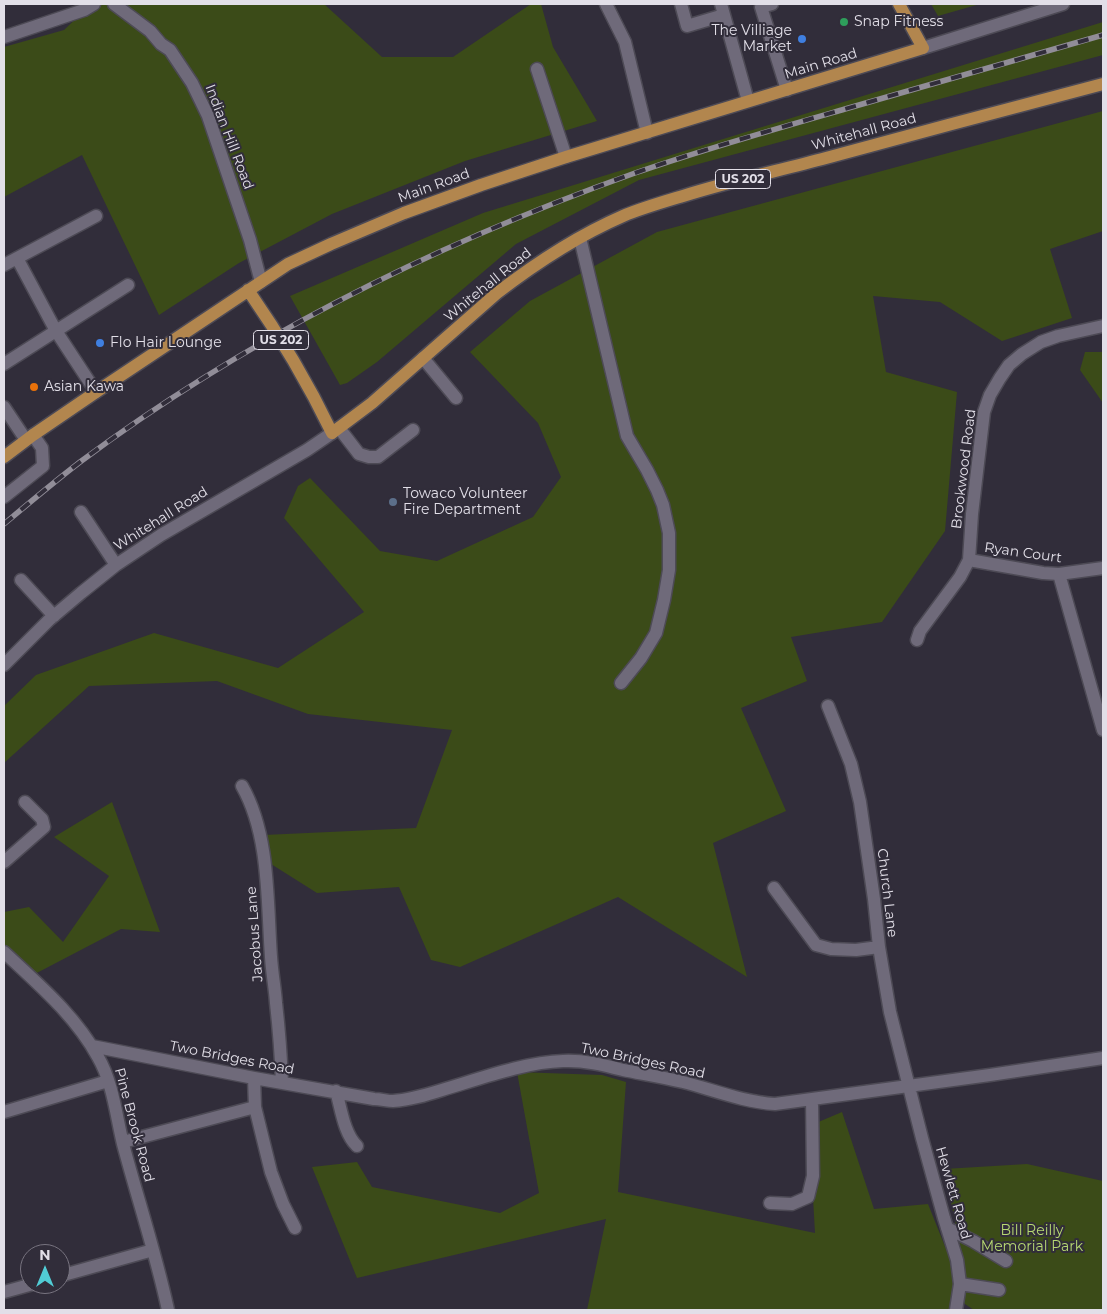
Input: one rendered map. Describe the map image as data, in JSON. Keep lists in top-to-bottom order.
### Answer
{
  "streets": {
    "main road": ["Main Road", "Whitehall Road", "US 202"],
    "street": [
      "Indian Hill Road",
      "Brookwood Road",
      "Ryan Court",
      "Church Lane",
      "Jacobus Lane",
      "Two Bridges Road",
      "Pine Brook Road",
      "Hewlett Road"
    ]
  },
  "crossings": [
    ["Main Road", "Indian Hill Road"],
    ["Main Road", "US 202"],
    ["Whitehall Road", "US 202"],
    ["Brookwood Road", "Ryan Court"],
    ["Church Lane", "Two Bridges Road"],
    ["Church Lane", "Hewlett Road"],
    ["Jacobus Lane", "Two Bridges Road"],
    ["Two Bridges Road", "Pine Brook Road"],
    ["Two Bridges Road", "Hewlett Road"]
  ],
  "parks": ["Bill Reilly Memorial Park"],
  "places": [
    "Snap Fitness",
    "The Villiage Market",
    "Flo Hair Lounge",
    "Asian Kawa",
    "Towaco Volunteer Fire Department"
  ],
  "north": "top"
}
